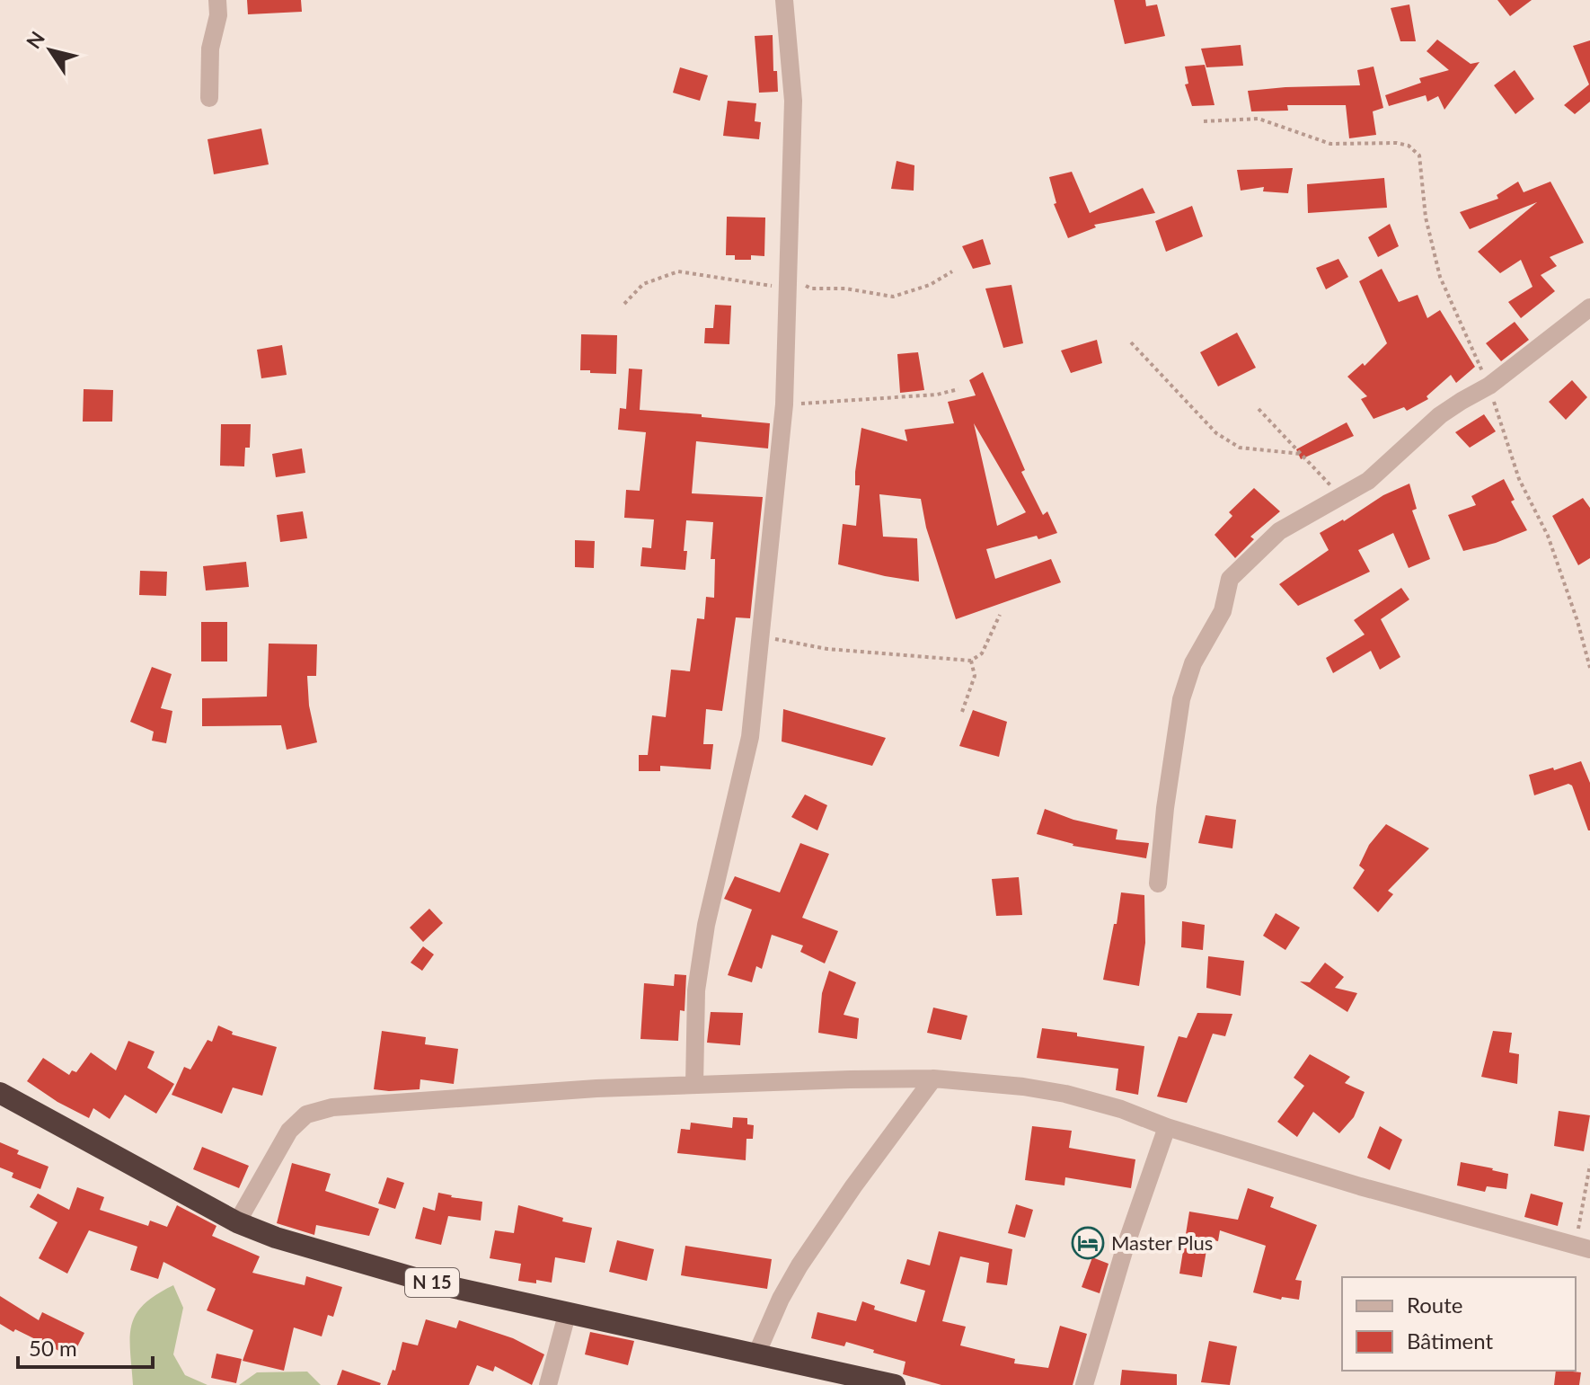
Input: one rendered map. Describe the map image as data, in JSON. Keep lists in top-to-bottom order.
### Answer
{
  "streets": {
    "highway": ["N 15"]
  },
  "places": {
    "hotel": ["Master Plus"]
  },
  "legend": ["Route", "Bâtiment"],
  "scale_bar": "50 m",
  "north": "top left"
}
